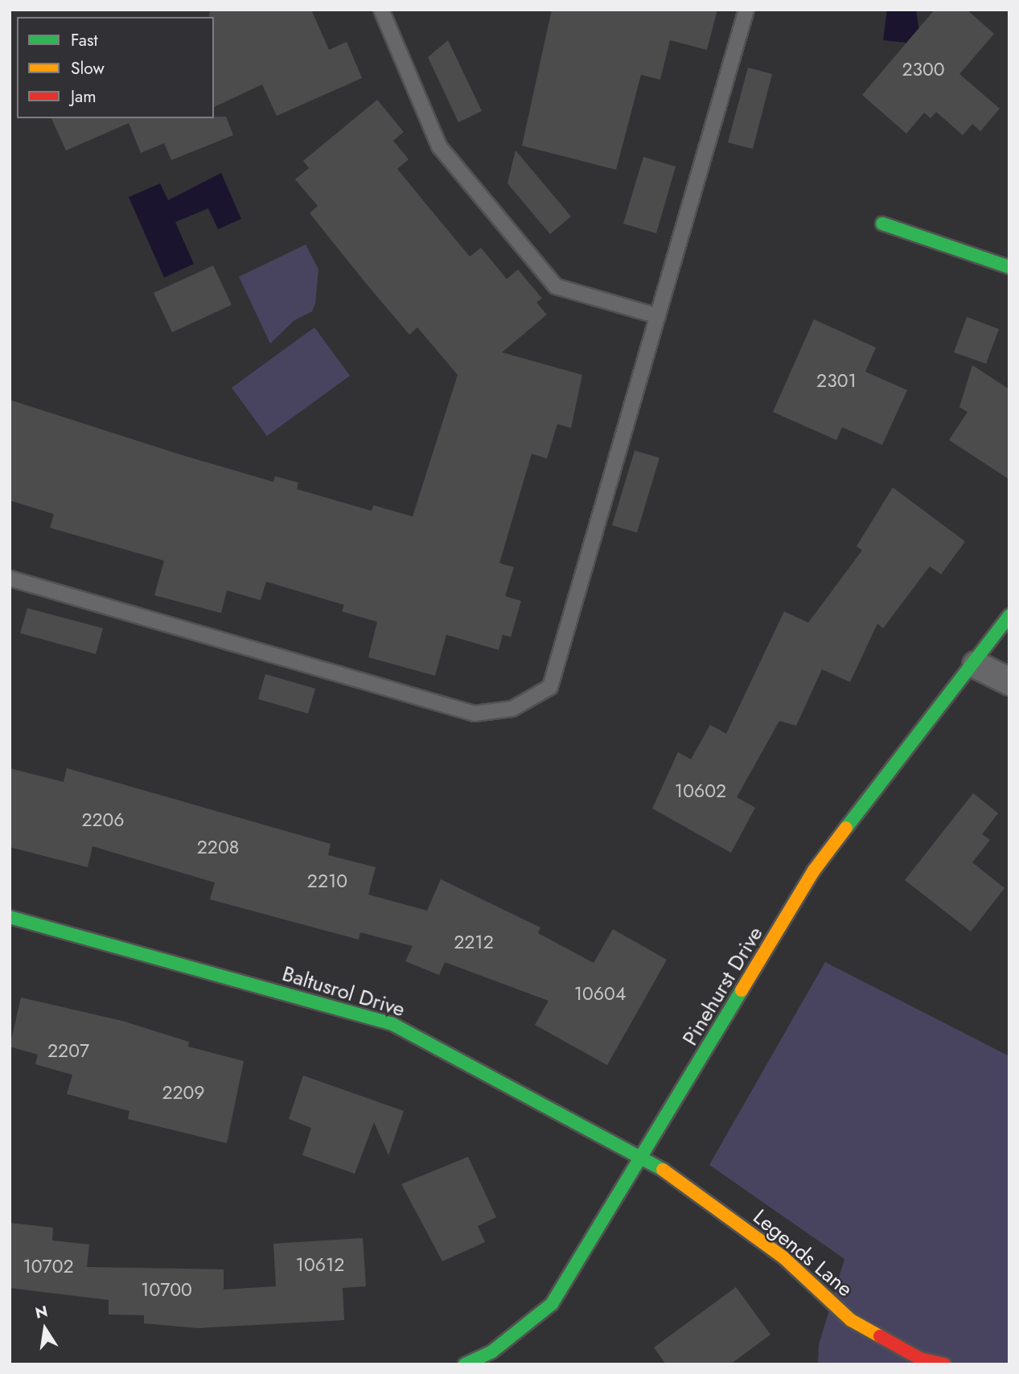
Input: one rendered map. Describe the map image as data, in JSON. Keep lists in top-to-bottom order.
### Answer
{
  "streets": {
    "street": ["Pinehurst Drive", "Baltusrol Drive", "Legends Lane"]
  },
  "crossings": [
    ["Pinehurst Drive", "Baltusrol Drive"],
    ["Pinehurst Drive", "Legends Lane"],
    ["Baltusrol Drive", "Legends Lane"]
  ],
  "house_numbers": [
    "2300",
    "2301",
    "10602",
    "2206",
    "2208",
    "2210",
    "2212",
    "10604",
    "2207",
    "2209",
    "10612",
    "10702",
    "10700"
  ],
  "legend": ["Fast", "Slow", "Jam"],
  "north": "top"
}
